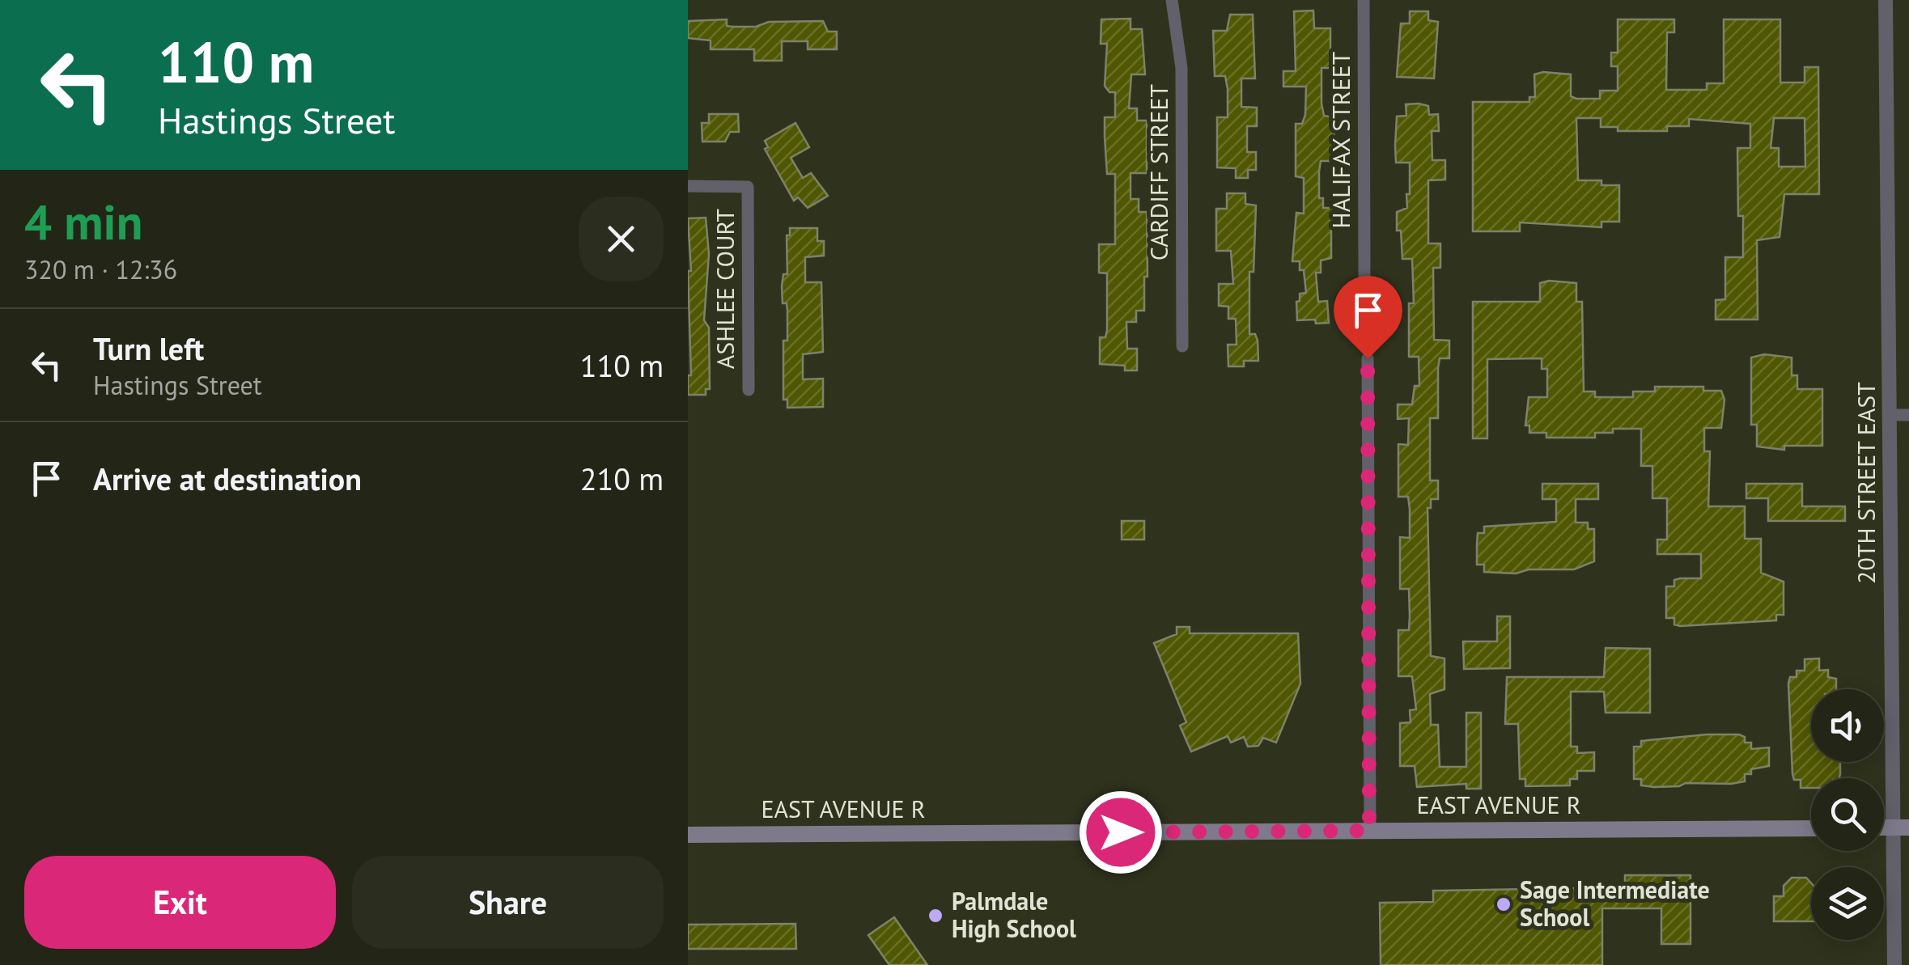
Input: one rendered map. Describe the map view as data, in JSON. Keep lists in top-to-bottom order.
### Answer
{
  "streets": {
    "main road": ["EAST AVENUE R"],
    "street": [
      "HALIFAX STREET",
      "CARDIFF STREET",
      "ASHLEE COURT",
      "20TH STREET EAST"
    ]
  },
  "places": ["Sage Intermediate School", "Palmdale High School"],
  "page": {
    "turn": ["110 m", "Hastings Street"],
    "heading": ["4 min", "320 m · 12:36"],
    "list": [
      {
        "name": "Turn left",
        "note": "Hastings Street",
        "value": "110 m"
      },
      {
        "name": "Arrive at destination",
        "value": "210 m"
      }
    ],
    "buttons": ["Exit", "Share"]
  }
}
